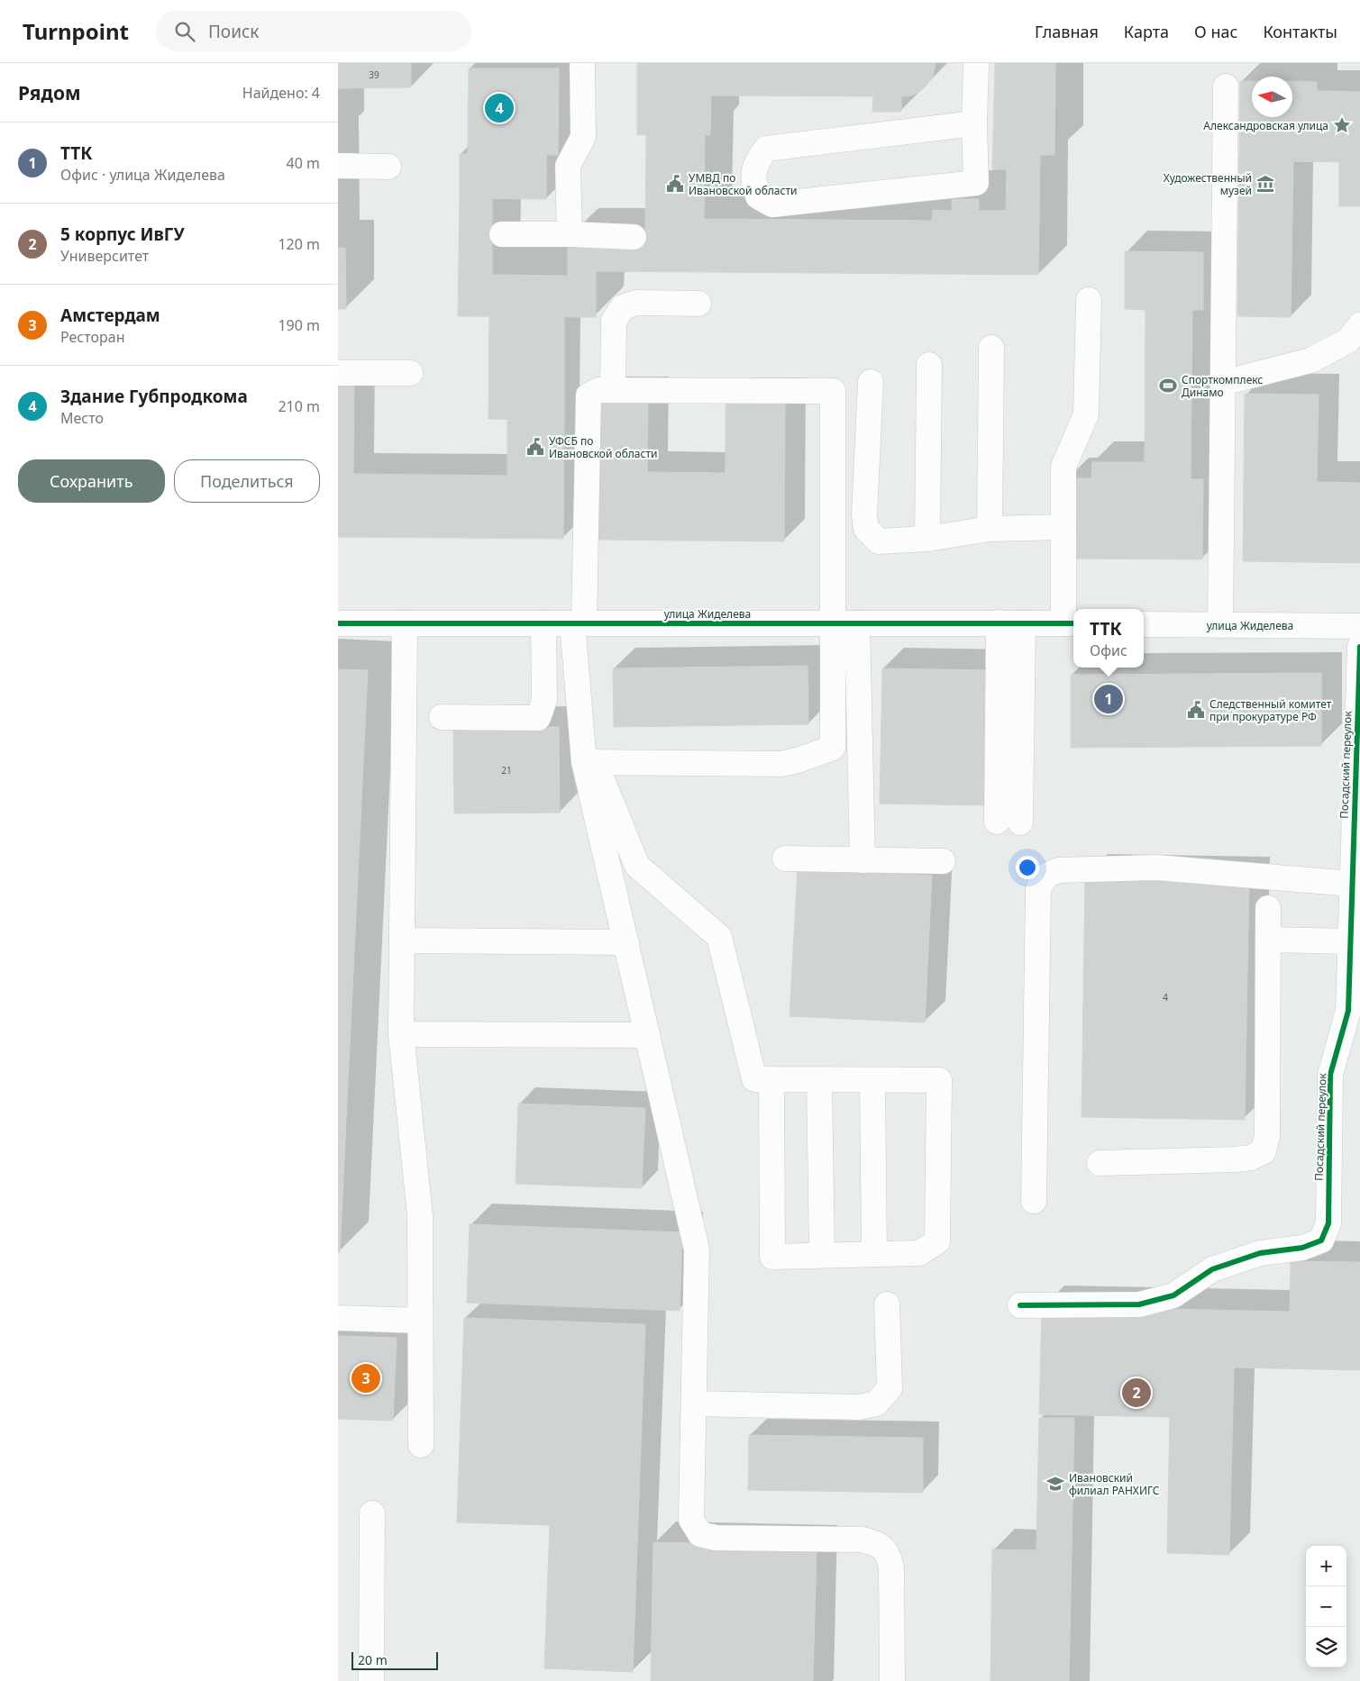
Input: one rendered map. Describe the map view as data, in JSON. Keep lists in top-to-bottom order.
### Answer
{
  "streets": {
    "street": ["улица Жиделева", "Посадский переулок"]
  },
  "places": {
    "place": ["Александровская улица"],
    "public building": ["УМВД по Ивановской области", "УФСБ по Ивановской области", "Следственный комитет при прокуратуре РФ"],
    "museum": ["Художественный музей"],
    "sports": ["Спорткомплекс Динамо"],
    "school or university": ["Ивановский филиал РАНХИГС"]
  },
  "house_numbers": ["39", "21", "4"],
  "scale_bar": "20 m",
  "north": "left",
  "page": {
    "header": "Turnpoint",
    "search": "Поиск",
    "nav": [
      "Главная",
      "Карта",
      "О нас",
      "Контакты"
    ],
    "heading": ["Рядом", "Найдено: 4"],
    "pins": [
      "4",
      "1",
      "3",
      "2"
    ],
    "list": [
      {
        "mark": "1",
        "name": "ТТК",
        "note": "Офис · улица Жиделева",
        "value": "40 m"
      },
      {
        "mark": "2",
        "name": "5 корпус ИвГУ",
        "note": "Университет",
        "value": "120 m"
      },
      {
        "mark": "3",
        "name": "Амстердам",
        "note": "Ресторан",
        "value": "190 m"
      },
      {
        "mark": "4",
        "name": "Здание Губпродкома",
        "note": "Место",
        "value": "210 m"
      }
    ],
    "buttons": ["Сохранить", "Поделиться"],
    "popup": ["ТТК", "Офис"],
    "map_buttons": ["+", "−"],
    "scale": "20 m"
  }
}
